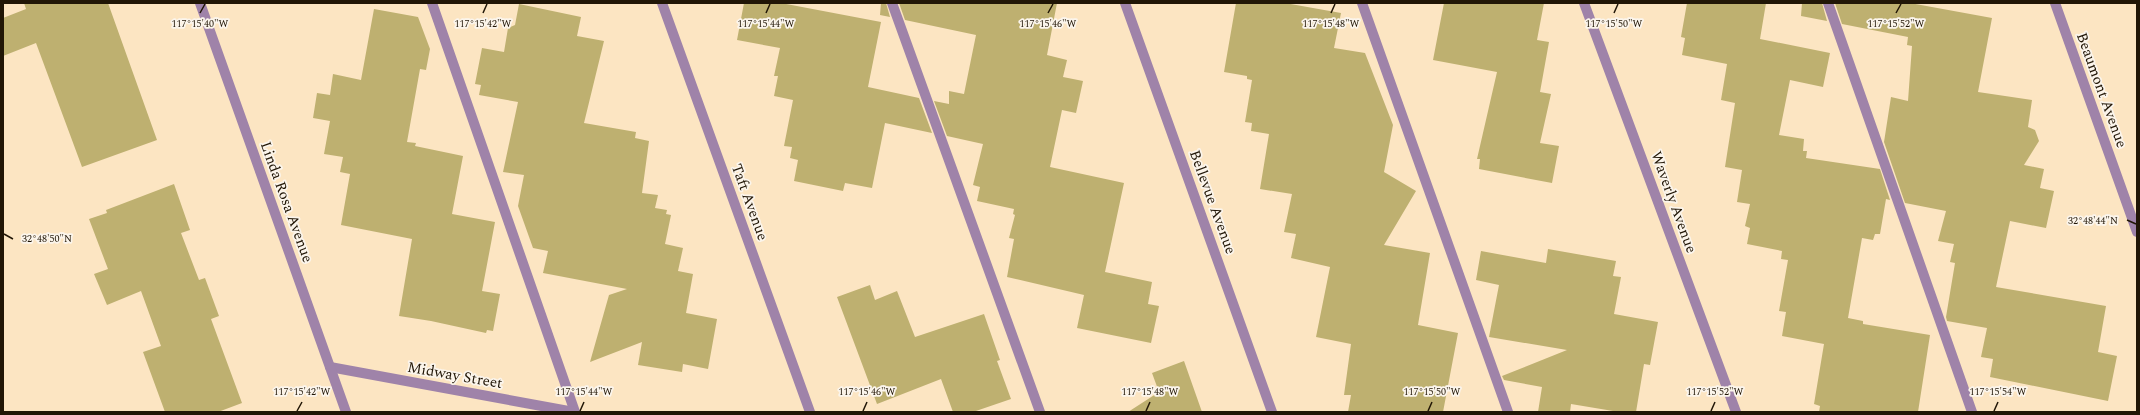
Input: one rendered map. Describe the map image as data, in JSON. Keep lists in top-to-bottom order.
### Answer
{
  "streets": {
    "street": [
      "Beaumont Avenue",
      "Linda Rosa Avenue",
      "Taft Avenue",
      "Bellevue Avenue",
      "Waverly Avenue",
      "Midway Street"
    ]
  },
  "crossings": [
    ["Linda Rosa Avenue", "Midway Street"]
  ],
  "coordinates": [
    "117°15'50\"W",
    "117°15'40\"W",
    "117°15'42\"W",
    "117°15'44\"W",
    "117°15'46\"W",
    "117°15'48\"W",
    "117°15'52\"W",
    "32°48'44\"N",
    "32°48'50\"N",
    "117°15'54\"W"
  ]
}
